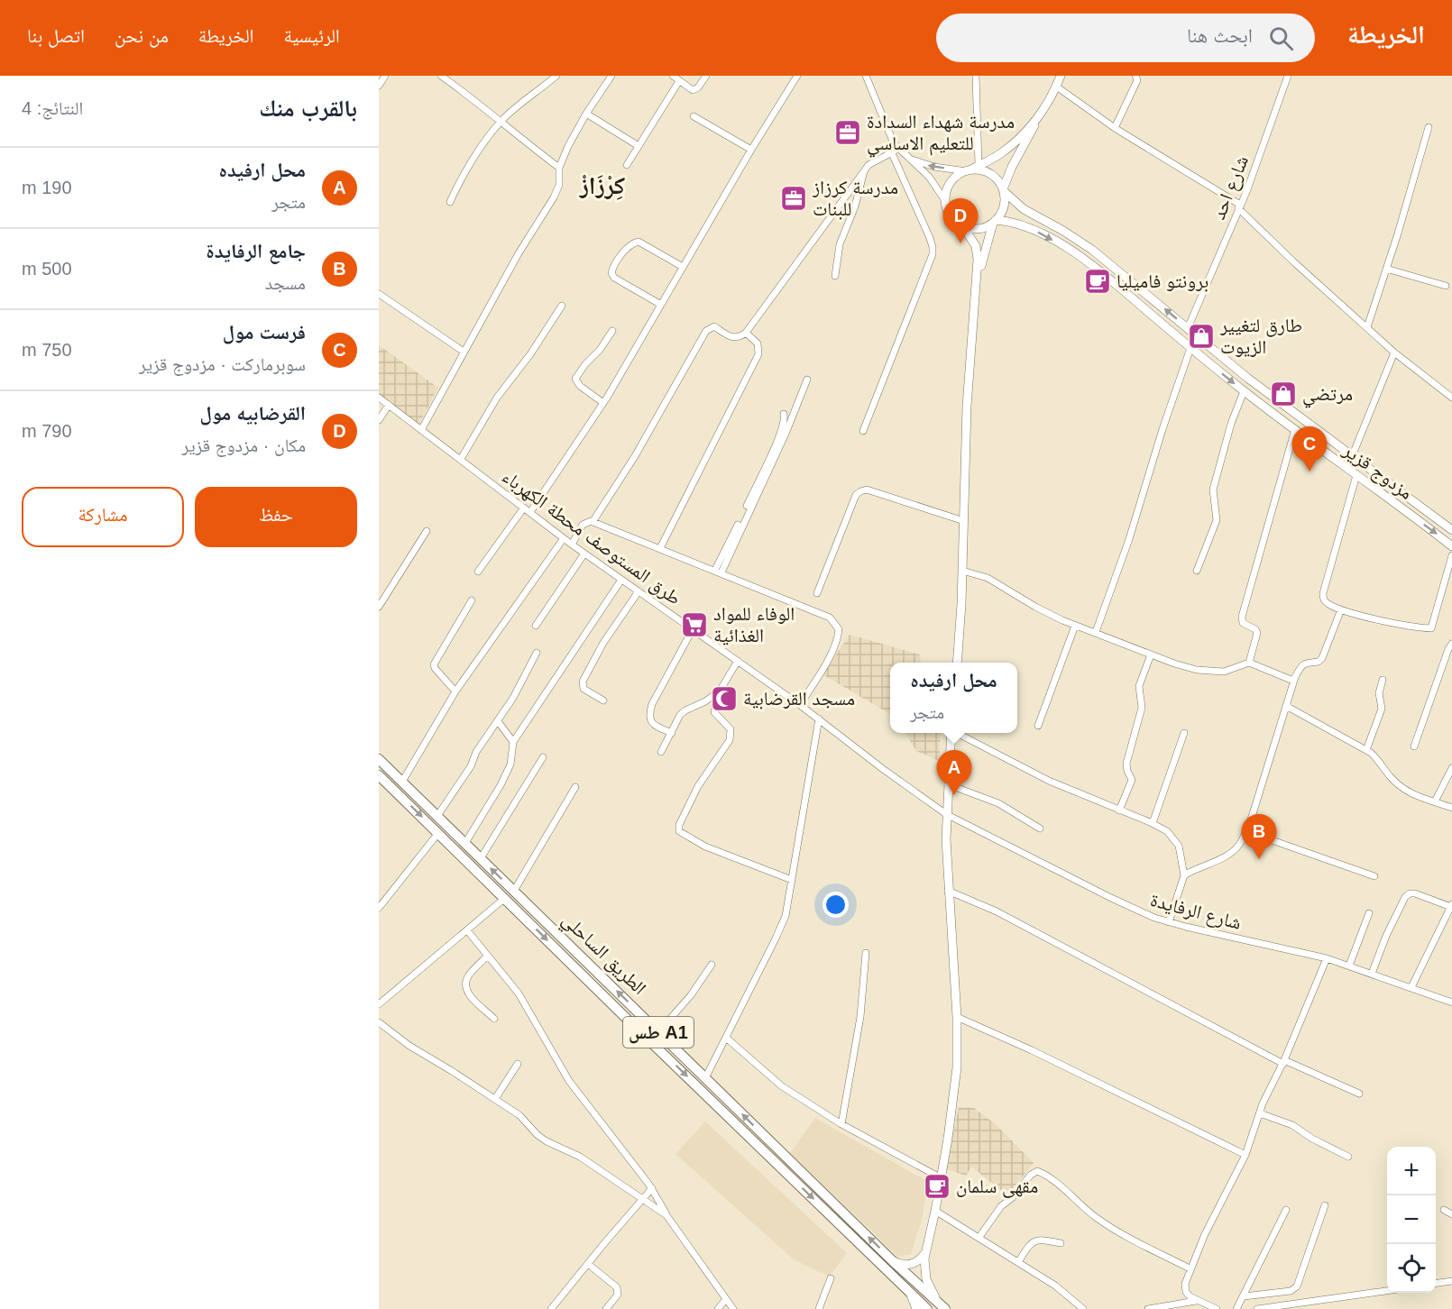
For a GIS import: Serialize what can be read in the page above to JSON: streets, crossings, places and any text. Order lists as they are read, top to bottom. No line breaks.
{"streets":{"highway":["الطريق الساحلي","طس A1"],"main road":["مزدوج قزير"],"street":["شارع احد","طرق المستوصف محطة الكهرباء","شارع الرفايدة"]},"crossings":[["شارع احد","مزدوج قزير"],["طرق المستوصف محطة الكهرباء","شارع الرفايدة"]],"districts":["كِرْزَازْ"],"places":{"office":["مدرسة شهداء السدادة للتعليم الاساسي","مدرسة كرزاز للبنات"],"cafe":["برونتو فاميليا","مقهى سلمان"],"shop":["طارق لتغيير الزيوت","مرتضي"],"supermarket":["الوفاء للمواد الغذائية"],"mosque":["مسجد القرضابية"]},"page":{"header":"الخريطة","search":"ابحث هنا","nav":["الرئيسية","الخريطة","من نحن","اتصل بنا"],"heading":["بالقرب منك","النتائج: 4"],"list":[{"mark":"A","name":"محل ارفيده","note":"متجر","value":"190 m"},{"mark":"B","name":"جامع الرفايدة","note":"مسجد","value":"500 m"},{"mark":"C","name":"فرست مول","note":"سوبرماركت · مزدوج قزير","value":"750 m"},{"mark":"D","name":"القرضابيه مول","note":"مكان · مزدوج قزير","value":"790 m"}],"pins":["D","C","A","B"],"buttons":["حفظ","مشاركة"],"popup":["محل ارفيده","متجر"],"map_buttons":["+","−"]}}
